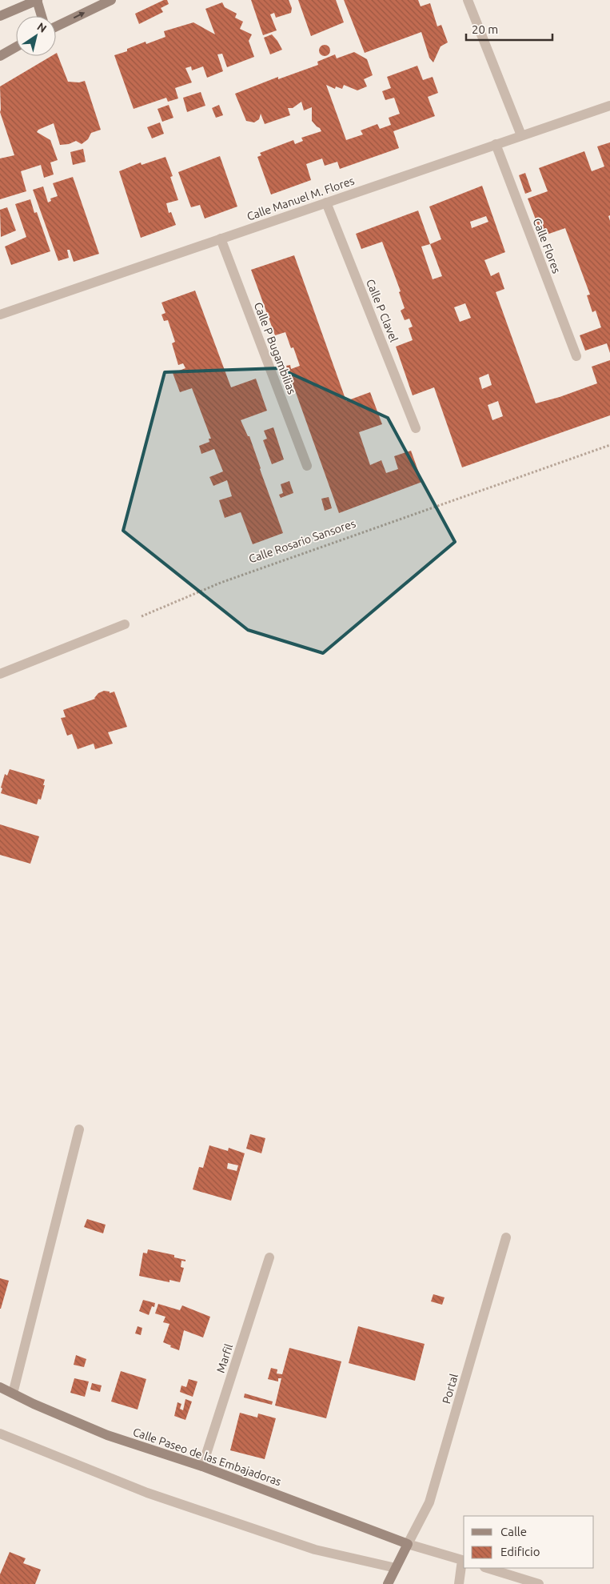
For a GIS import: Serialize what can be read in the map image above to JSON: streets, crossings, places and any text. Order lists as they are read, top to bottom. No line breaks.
{"streets":{"street":["Calle Manuel M. Flores","Calle Flores","Calle P Clavel","Calle P Bugambilias","Marfil","Portal","Calle Paseo de las Embajadoras"],"path":["Calle Rosario Sansores"]},"crossings":[["Calle Manuel M. Flores","Calle Flores"],["Calle Manuel M. Flores","Calle P Clavel"],["Calle Manuel M. Flores","Calle P Bugambilias"],["Marfil","Calle Paseo de las Embajadoras"],["Portal","Calle Paseo de las Embajadoras"]],"legend":["Calle","Edificio"],"scale_bar":"20 m","north":"top right"}
